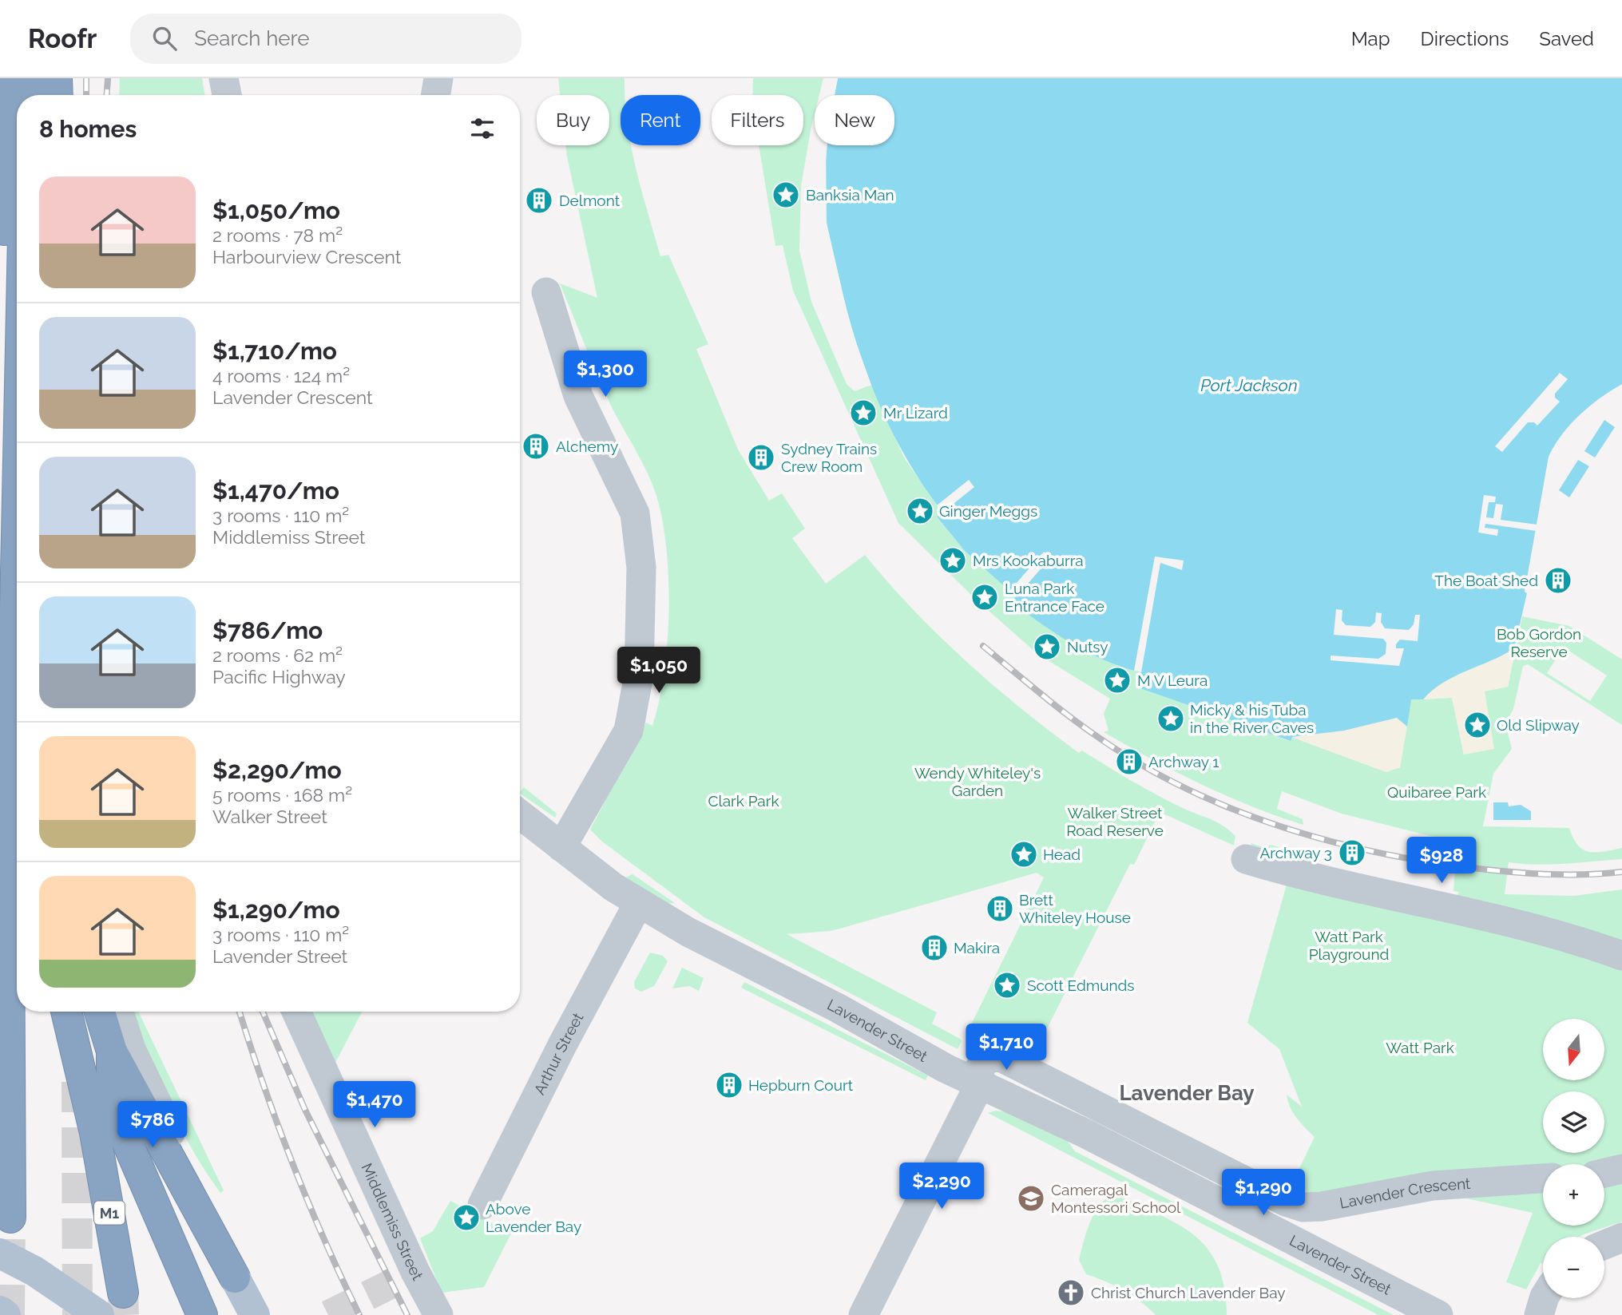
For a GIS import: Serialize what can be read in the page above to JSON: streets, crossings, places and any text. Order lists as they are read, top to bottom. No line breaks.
{"streets":{"highway":["M1"],"street":["Lavender Street","Arthur Street","Lavender Crescent","Middlemiss Street"]},"crossings":[["Lavender Street","Arthur Street"],["Lavender Street","Lavender Crescent"]],"districts":["Lavender Bay"],"water":["Port Jackson"],"parks":["Bob Gordon Reserve","Wendy Whiteley's Garden","Quibaree Park","Clark Park","Walker Street Road Reserve","Watt Park Playground","Watt Park"],"places":{"place":["Banksia Man","Mr Lizard","Ginger Meggs","Mrs Kookaburra","Luna Park Entrance Face","Nutsy","M V Leura","Micky & his Tuba in the River Caves","Old Slipway","Head","Scott Edmunds","Above Lavender Bay"],"building":["Delmont","Alchemy","Sydney Trains Crew Room","The Boat Shed","Archway 1","Archway 3","Brett Whiteley House","Makira","Hepburn Court"],"school or university":["Cameragal Montessori School"],"church":["Christ Church Lavender Bay"]},"north":"bottom","page":{"header":"Roofr","search":"Search here","nav":["Map","Directions","Saved"],"chip":["Buy","Rent","Filters","New"],"heading":"8 homes","list":[{"name":"$1,050/mo","note":"2 rooms · 78 m² · Harbourview Crescent"},{"name":"$1,710/mo","note":"4 rooms · 124 m² · Lavender Crescent"},{"name":"$1,470/mo","note":"3 rooms · 110 m² · Middlemiss Street"},{"name":"$786/mo","note":"2 rooms · 62 m² · Pacific Highway"},{"name":"$2,290/mo","note":"5 rooms · 168 m² · Walker Street"},{"name":"$1,290/mo","note":"3 rooms · 110 m² · Lavender Street"}],"price":["$1,300","$1,050","$928","$1,710","$1,470","$786","$2,290","$1,290"],"map_buttons":["+","−"]}}
